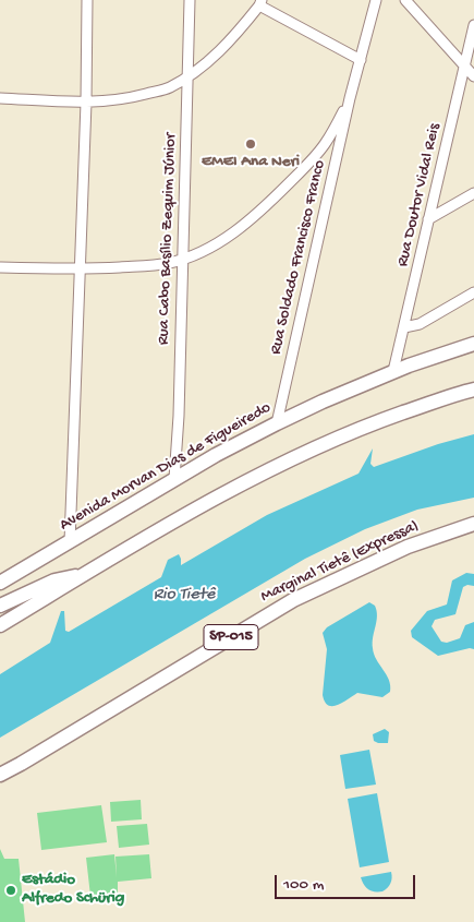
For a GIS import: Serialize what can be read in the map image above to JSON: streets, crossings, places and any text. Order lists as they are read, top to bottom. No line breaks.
{"streets":{"highway":["Avenida Morvan Dias de Figueiredo","Marginal Tietê (Expressa)","SP-015"],"street":["Rua Doutor Vidal Reis","Rua Cabo Basílio Zequim Júnior","Rua Soldado Francisco Franco"]},"crossings":[["Rua Doutor Vidal Reis","Avenida Morvan Dias de Figueiredo"],["Rua Cabo Basílio Zequim Júnior","Avenida Morvan Dias de Figueiredo"],["Rua Soldado Francisco Franco","Avenida Morvan Dias de Figueiredo"]],"water":["Rio Tietê"],"places":["EMEI Ana Neri","Estádio Alfredo Schürig"],"scale_bar":"100 m"}
